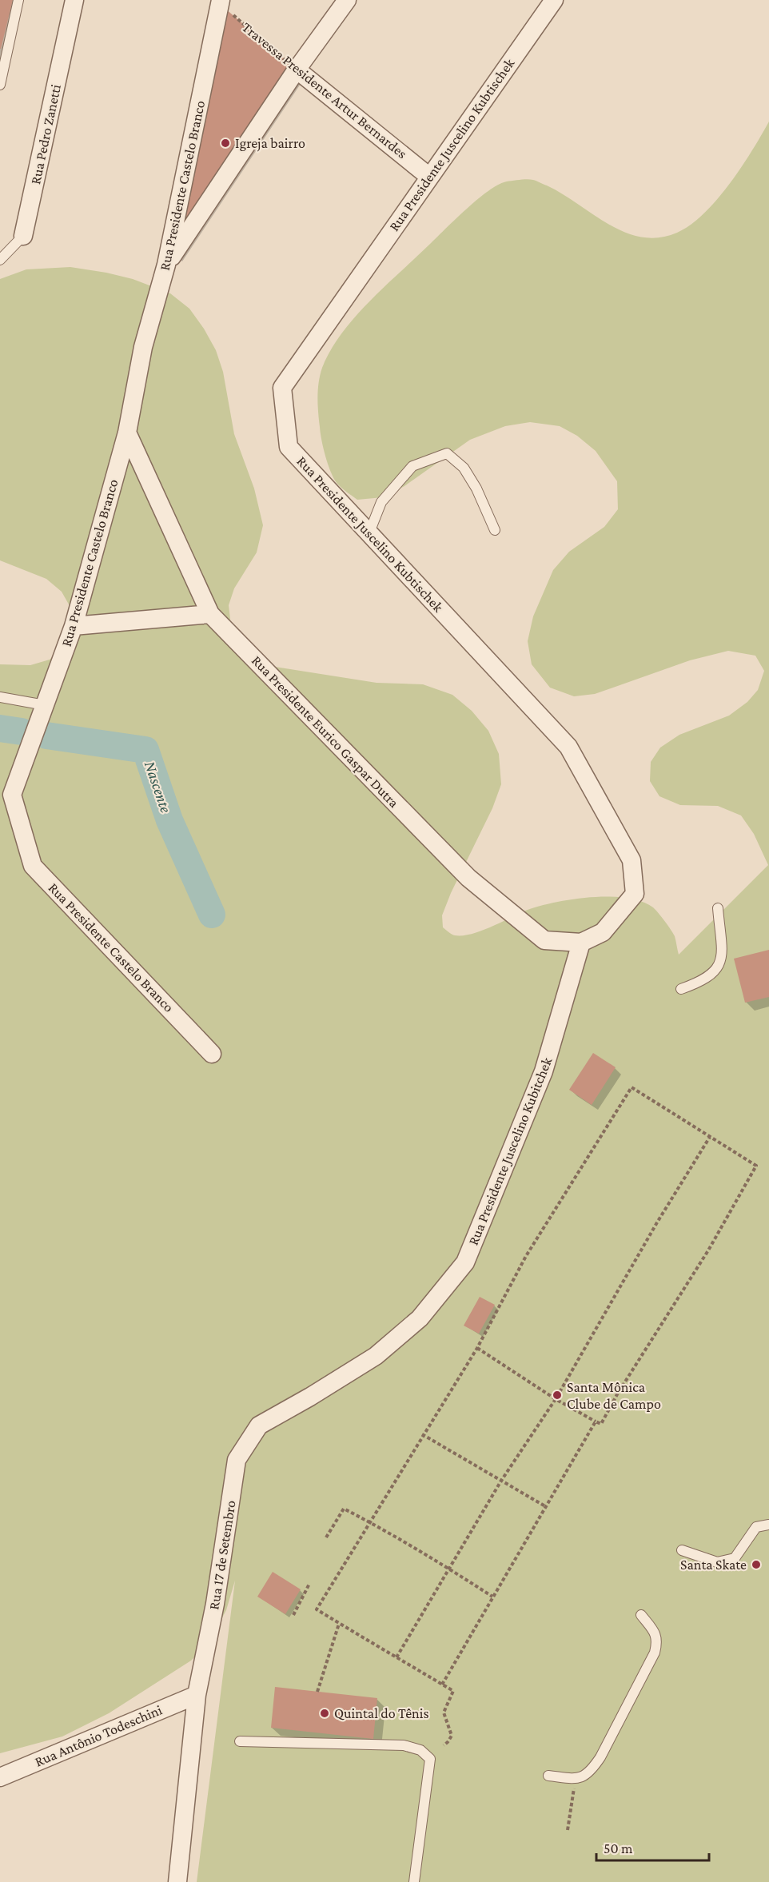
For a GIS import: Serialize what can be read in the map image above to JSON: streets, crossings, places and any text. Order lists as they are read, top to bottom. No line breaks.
{"streets":{"street":["Travessa Presidente Artur Bernardes","Rua Pedro Zanetti","Rua Presidente Juscelino Kubtischek","Rua Presidente Castelo Branco","Rua Presidente Eurico Gaspar Dutra","Rua Presidente Juscelino Kubitchek","Rua 17 de Setembro","Rua Antônio Todeschini"]},"crossings":[["Travessa Presidente Artur Bernardes","Rua Presidente Juscelino Kubtischek"],["Travessa Presidente Artur Bernardes","Rua Presidente Castelo Branco"],["Rua Presidente Juscelino Kubtischek","Rua Presidente Eurico Gaspar Dutra"],["Rua Presidente Juscelino Kubtischek","Rua Presidente Juscelino Kubitchek"],["Rua Presidente Castelo Branco","Rua Presidente Eurico Gaspar Dutra"],["Rua Presidente Juscelino Kubitchek","Rua 17 de Setembro"],["Rua 17 de Setembro","Rua Antônio Todeschini"]],"water":["Nascente"],"places":["Igreja bairro","Santa Mônica Clube de Campo","Santa Skate","Quintal do Tênis"],"scale_bar":"50 m"}
